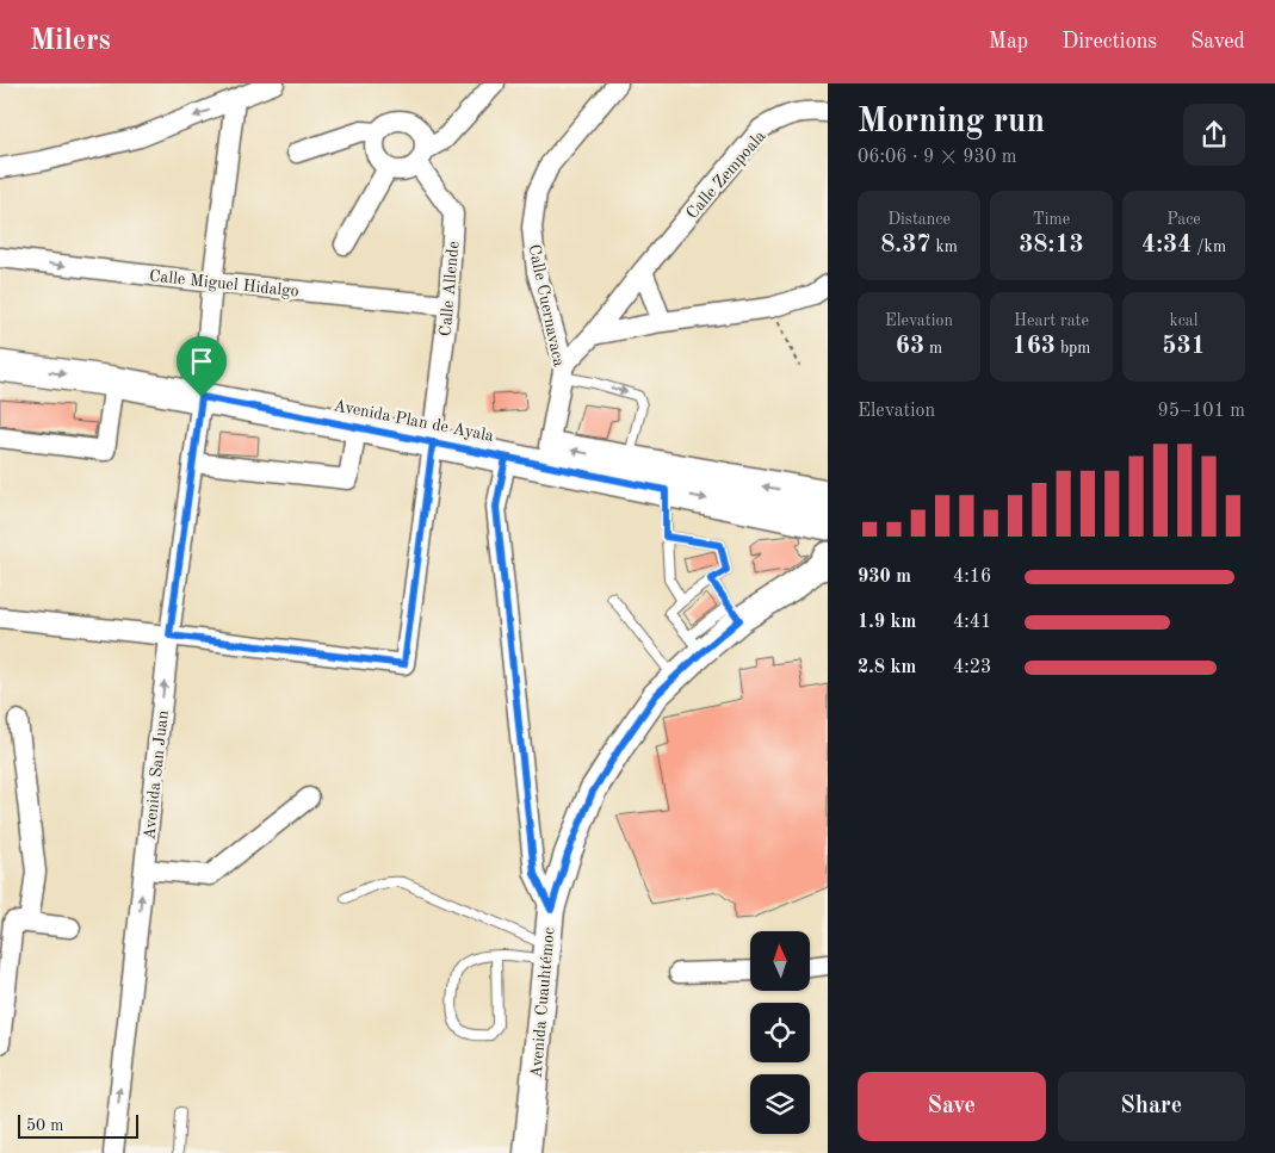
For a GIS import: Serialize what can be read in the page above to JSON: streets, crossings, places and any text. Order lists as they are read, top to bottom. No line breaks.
{"streets":{"main road":["Avenida Plan de Ayala","Avenida Cuauhtémoc"],"street":["Calle Zempoala","Calle Miguel Hidalgo","Calle Allende","Calle Cuernavaca","Avenida San Juan"]},"crossings":[["Calle Zempoala","Calle Cuernavaca"],["Calle Miguel Hidalgo","Calle Allende"],["Calle Miguel Hidalgo","Avenida San Juan"],["Calle Allende","Avenida Plan de Ayala"],["Calle Allende","Avenida San Juan"],["Calle Cuernavaca","Avenida Plan de Ayala"],["Avenida Plan de Ayala","Avenida San Juan"],["Avenida Plan de Ayala","Avenida Cuauhtémoc"]],"scale_bar":"50 m","north":"top","page":{"header":"Milers","nav":["Map","Directions","Saved"],"heading":["Morning run","06:06 · 9 × 930 m"],"stats":[["Distance","8.37 km"],["Time","38:13"],["Pace","4:34 /km"],["Elevation","63 m"],["Heart rate","163 bpm"],["kcal","531"]],"chart":["Elevation","95–101 m"],"list":[{"name":"930 m","note":"4:16"},{"name":"1.9 km","note":"4:41"},{"name":"2.8 km","note":"4:23"}],"buttons":["Save","Share"],"scale":"50 m"}}
